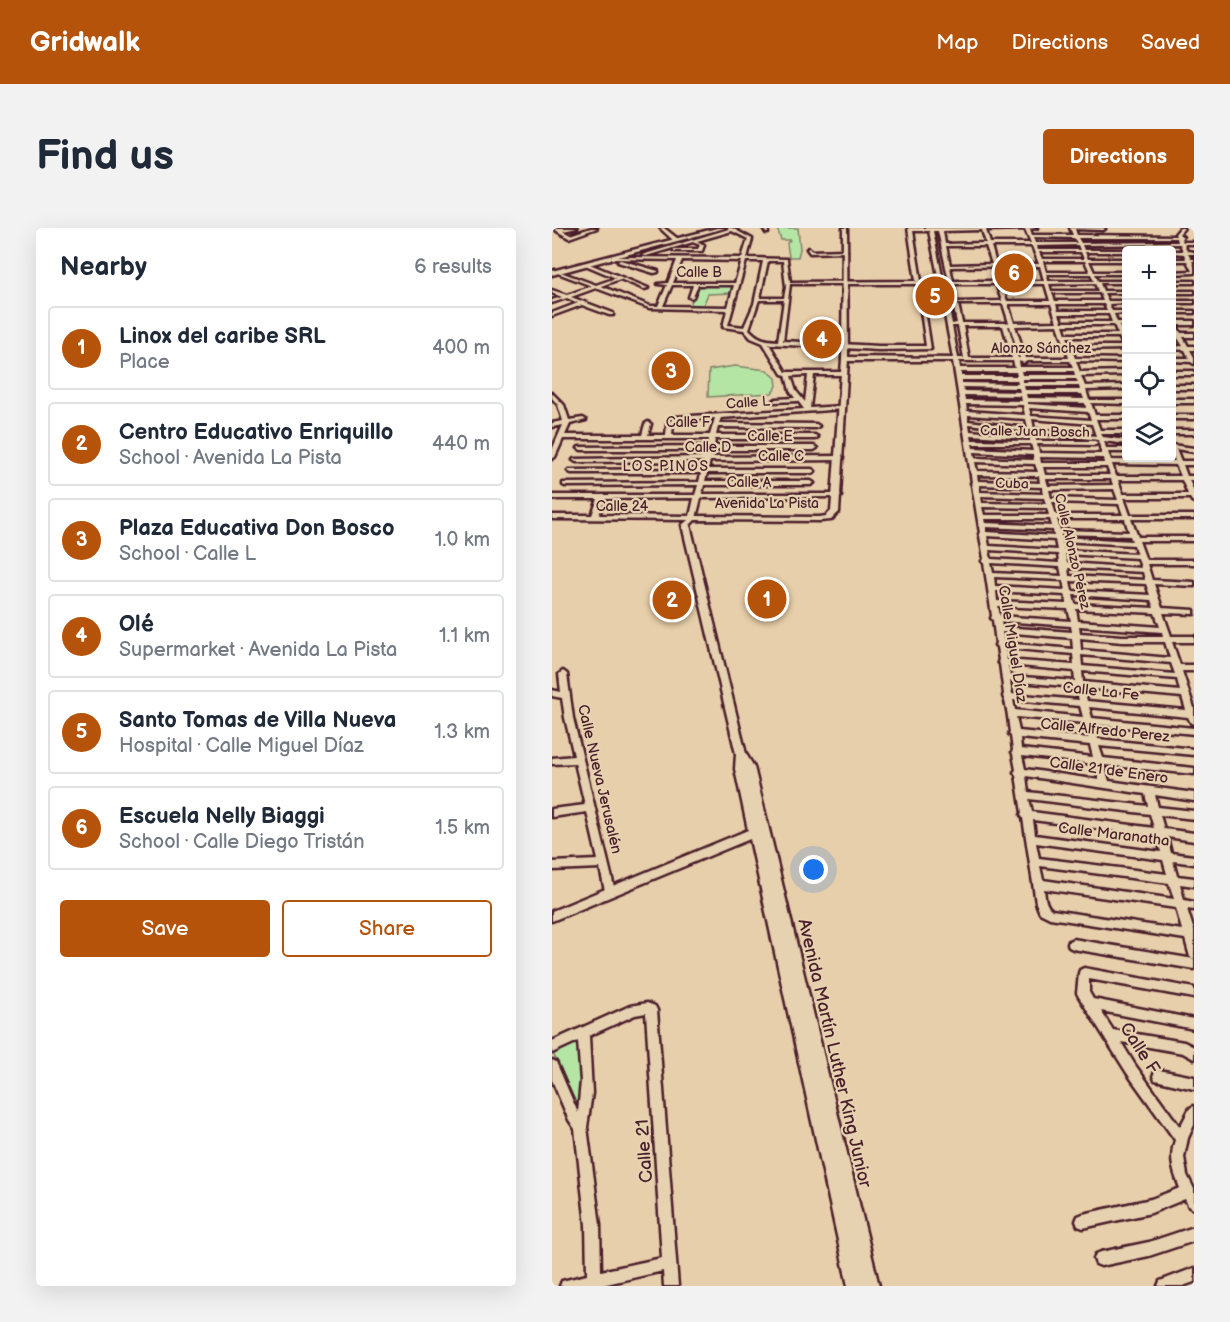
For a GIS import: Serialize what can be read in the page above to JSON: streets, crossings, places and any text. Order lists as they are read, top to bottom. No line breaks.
{"streets":{"main road":["Avenida La Pista","Avenida Martín Luther King Junior"],"street":["Calle B","Alonzo Sánchez","Calle L","Calle F","Calle Juan Bosch","Calle E","Calle D","Calle C","Calle A","Cuba","Calle 24","Calle Alonzo Pérez","Calle Miguel Díaz","Calle La Fe","Calle Alfredo Perez","Calle 21 de Enero","Calle Nueva Jerusalén","Calle Maranatha","Calle 21"]},"crossings":[["Alonzo Sánchez","Avenida La Pista"],["Alonzo Sánchez","Calle Alonzo Pérez"],["Alonzo Sánchez","Calle Miguel Díaz"],["Calle L","Calle F"],["Calle L","Avenida La Pista"],["Calle Juan Bosch","Calle Alonzo Pérez"],["Calle Juan Bosch","Calle Miguel Díaz"],["Calle D","Avenida La Pista"],["Calle A","Avenida La Pista"],["Cuba","Calle Alonzo Pérez"],["Cuba","Calle Miguel Díaz"],["Avenida La Pista","Calle 24"],["Calle Alonzo Pérez","Calle La Fe"],["Calle Alonzo Pérez","Calle Alfredo Perez"],["Calle Alonzo Pérez","Calle 21 de Enero"],["Calle Miguel Díaz","Calle La Fe"],["Calle Miguel Díaz","Calle Alfredo Perez"],["Calle Miguel Díaz","Calle 21 de Enero"],["Calle Miguel Díaz","Calle Maranatha"]],"districts":["LOS PINOS"],"page":{"header":"Gridwalk","nav":["Map","Directions","Saved"],"buttons":["Directions",["Save","Share"]],"title":"Find us","heading":["Nearby","6 results"],"map_buttons":["+","−"],"pins":["6","5","4","3","1","2"],"list":[{"mark":"1","name":"Linox del caribe SRL","note":"Place","value":"400 m"},{"mark":"2","name":"Centro Educativo Enriquillo","note":"School · Avenida La Pista","value":"440 m"},{"mark":"3","name":"Plaza Educativa Don Bosco","note":"School · Calle L","value":"1.0 km"},{"mark":"4","name":"Olé","note":"Supermarket · Avenida La Pista","value":"1.1 km"},{"mark":"5","name":"Santo Tomas de Villa Nueva","note":"Hospital · Calle Miguel Díaz","value":"1.3 km"},{"mark":"6","name":"Escuela Nelly Biaggi","note":"School · Calle Diego Tristán","value":"1.5 km"}]}}
